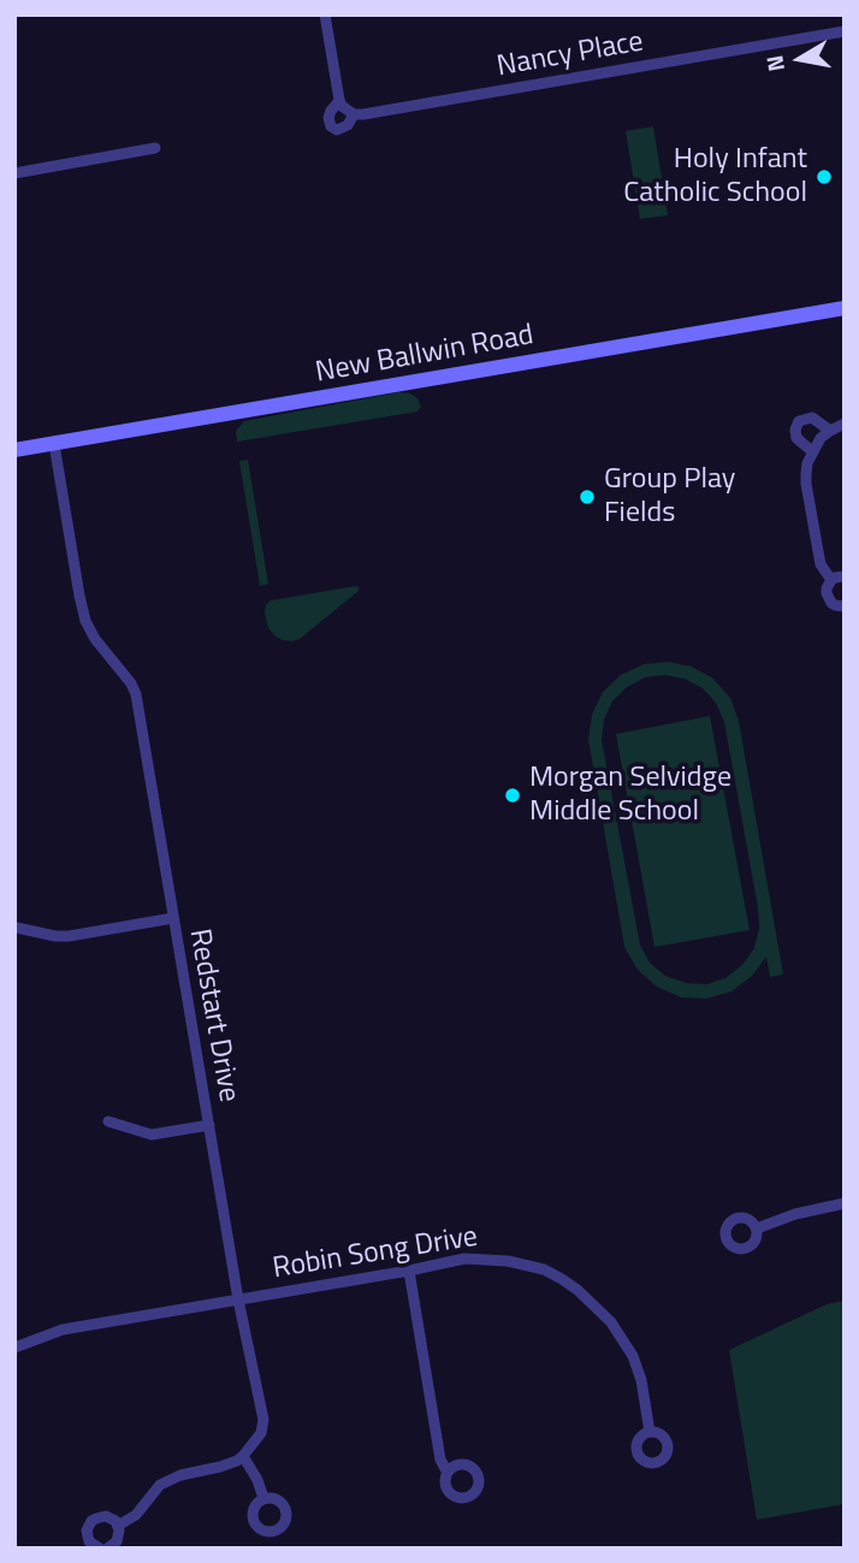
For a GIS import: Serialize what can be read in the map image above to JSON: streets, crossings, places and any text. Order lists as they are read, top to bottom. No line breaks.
{"streets":{"main road":["New Ballwin Road"],"street":["Nancy Place","Redstart Drive","Robin Song Drive"]},"crossings":[["New Ballwin Road","Redstart Drive"],["Redstart Drive","Robin Song Drive"]],"places":["Holy Infant Catholic School","Group Play Fields","Morgan Selvidge Middle School"],"north":"left"}
